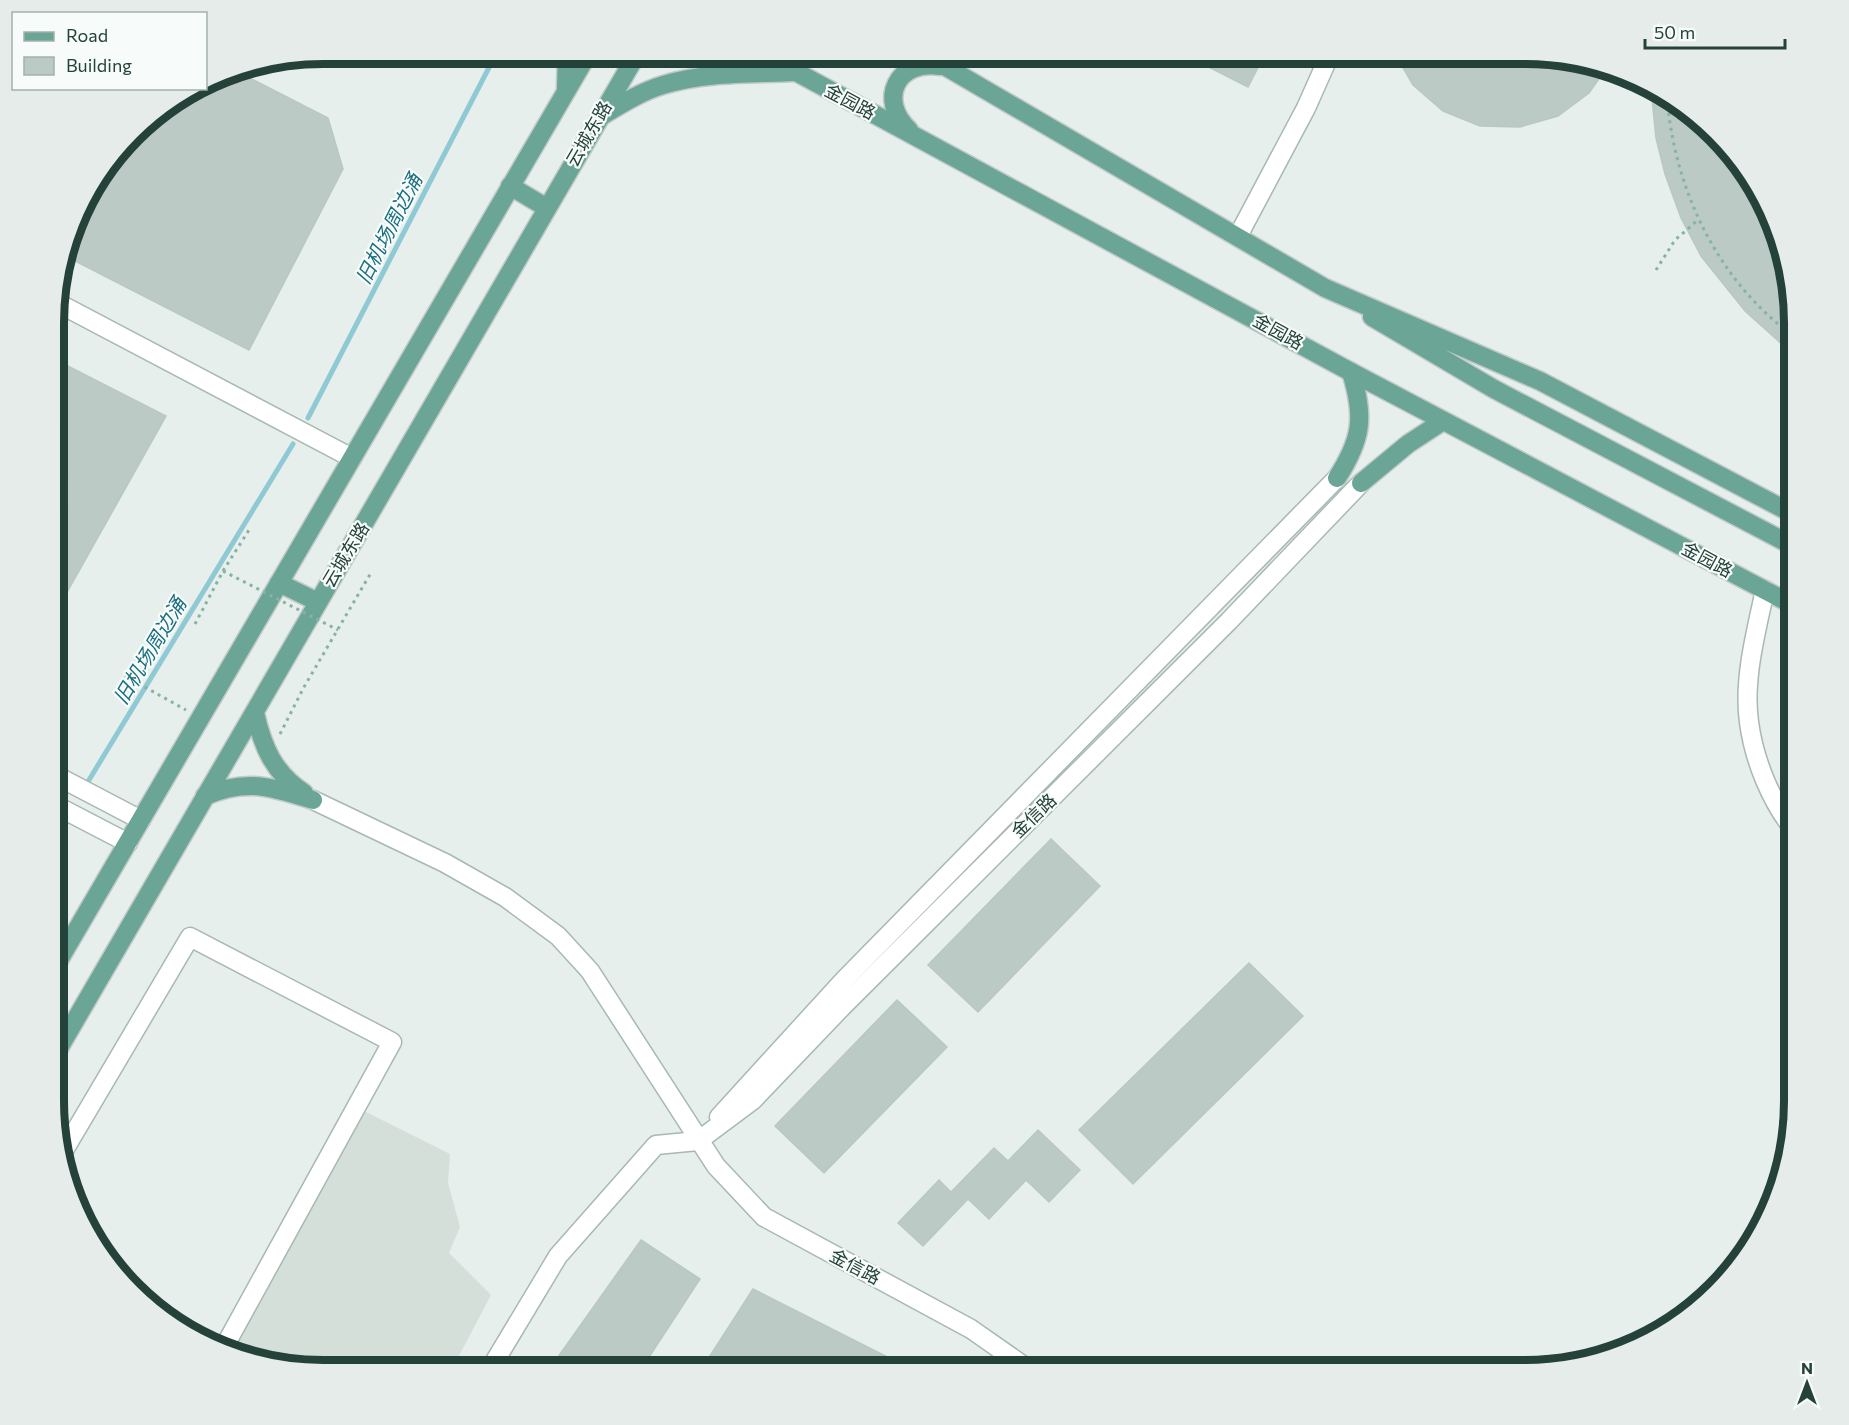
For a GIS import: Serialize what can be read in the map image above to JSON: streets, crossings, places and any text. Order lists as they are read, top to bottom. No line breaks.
{"streets":{"main road":["金园路","云城东路"],"street":["金信路"]},"water":["旧机场周边涌"],"legend":["Road","Building"],"scale_bar":"50 m","north":"top"}
